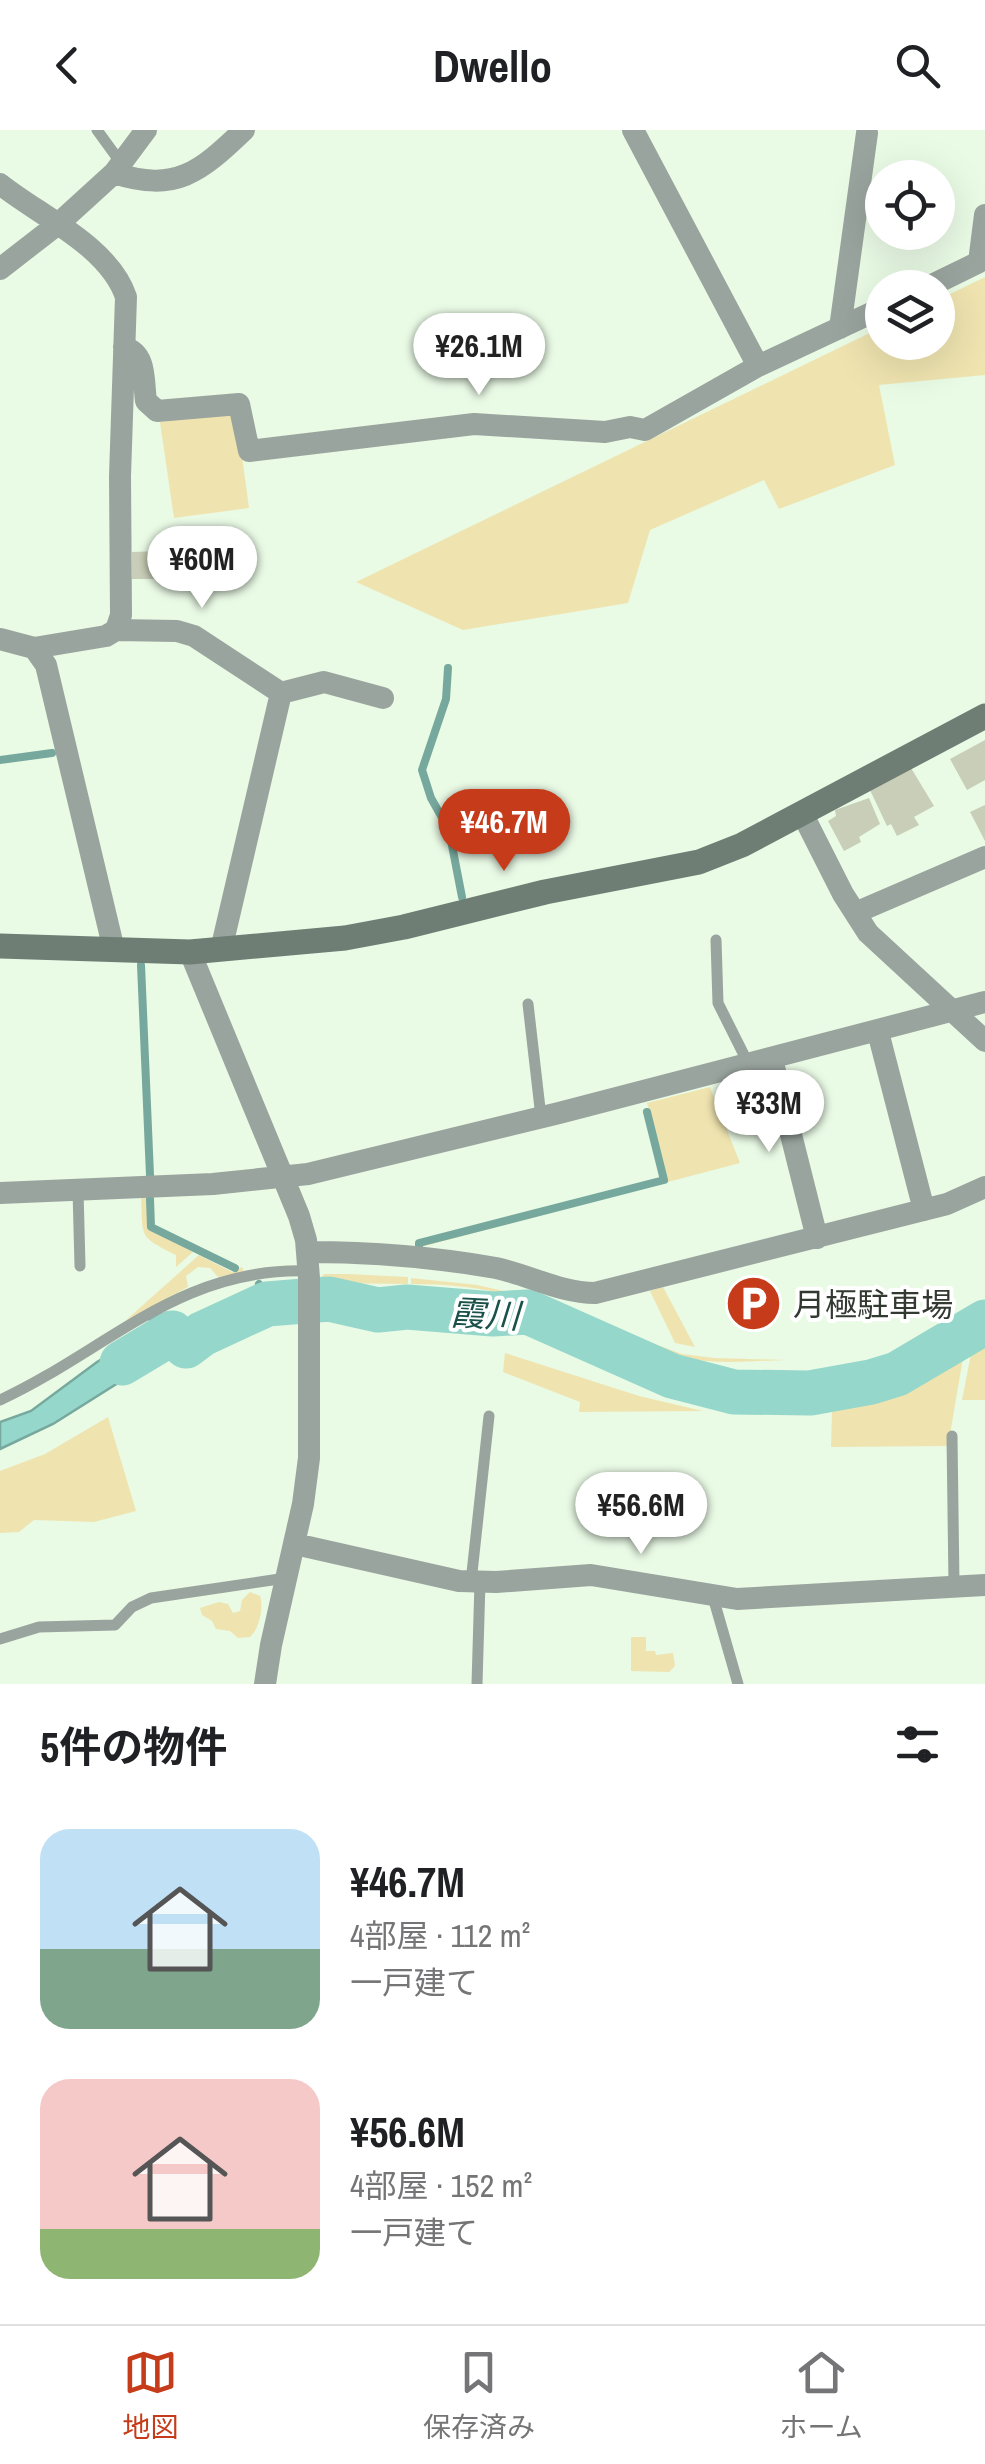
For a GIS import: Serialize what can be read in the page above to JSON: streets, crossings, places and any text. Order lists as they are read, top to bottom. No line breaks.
{"water":["霞川"],"places":{"parking":["月極駐車場"]},"page":{"header":"Dwello","price":["¥26.1M","¥60M","¥46.7M","¥33M","¥56.6M"],"heading":"5件の物件","list":[{"name":"¥46.7M","note":"4部屋 · 112 m² · 一戸建て"},{"name":"¥56.6M","note":"4部屋 · 152 m² · 一戸建て"}],"tabs":["地図","保存済み","ホーム"]}}
